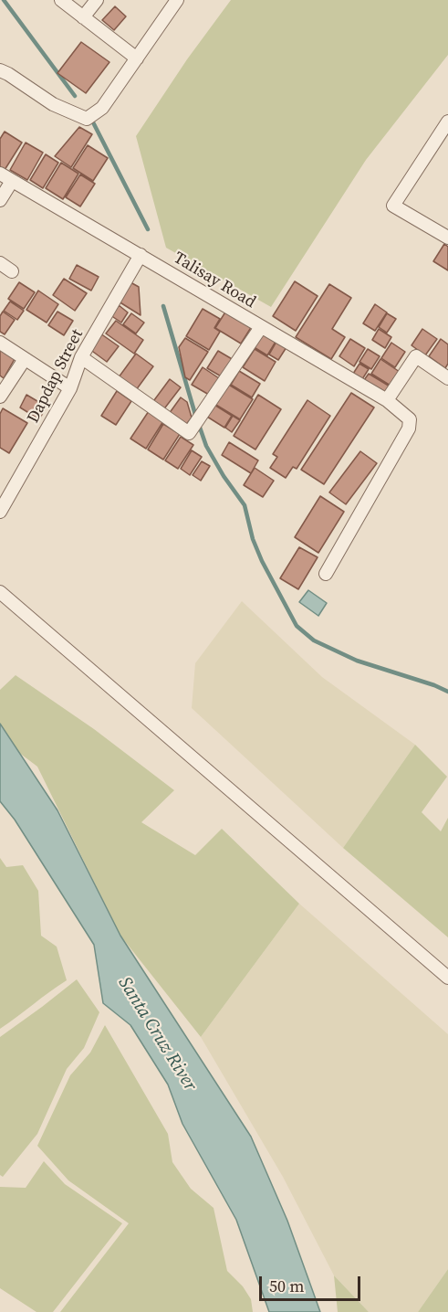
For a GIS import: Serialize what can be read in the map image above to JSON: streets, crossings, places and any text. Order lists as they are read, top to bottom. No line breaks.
{"streets":{"street":["Talisay Road","Dapdap Street"]},"crossings":[["Talisay Road","Dapdap Street"]],"water":["Santa Cruz River"],"scale_bar":"50 m"}
